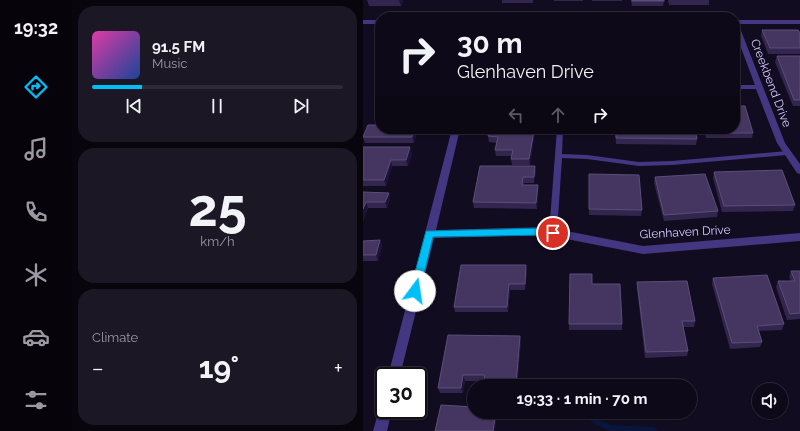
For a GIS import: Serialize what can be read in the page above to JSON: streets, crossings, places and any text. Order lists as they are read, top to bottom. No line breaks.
{"streets":{"street":["Creekbend Drive","Glenhaven Drive"]},"page":{"tabs":"19:32","turn":["30 m","Glenhaven Drive"],"song":["91.5 FM","Music"],"tile":[["25","km/h"],"Climate"],"heat":["−","19°","+"],"limit":"30","trip":"19:33 · 1 min · 70 m"}}
